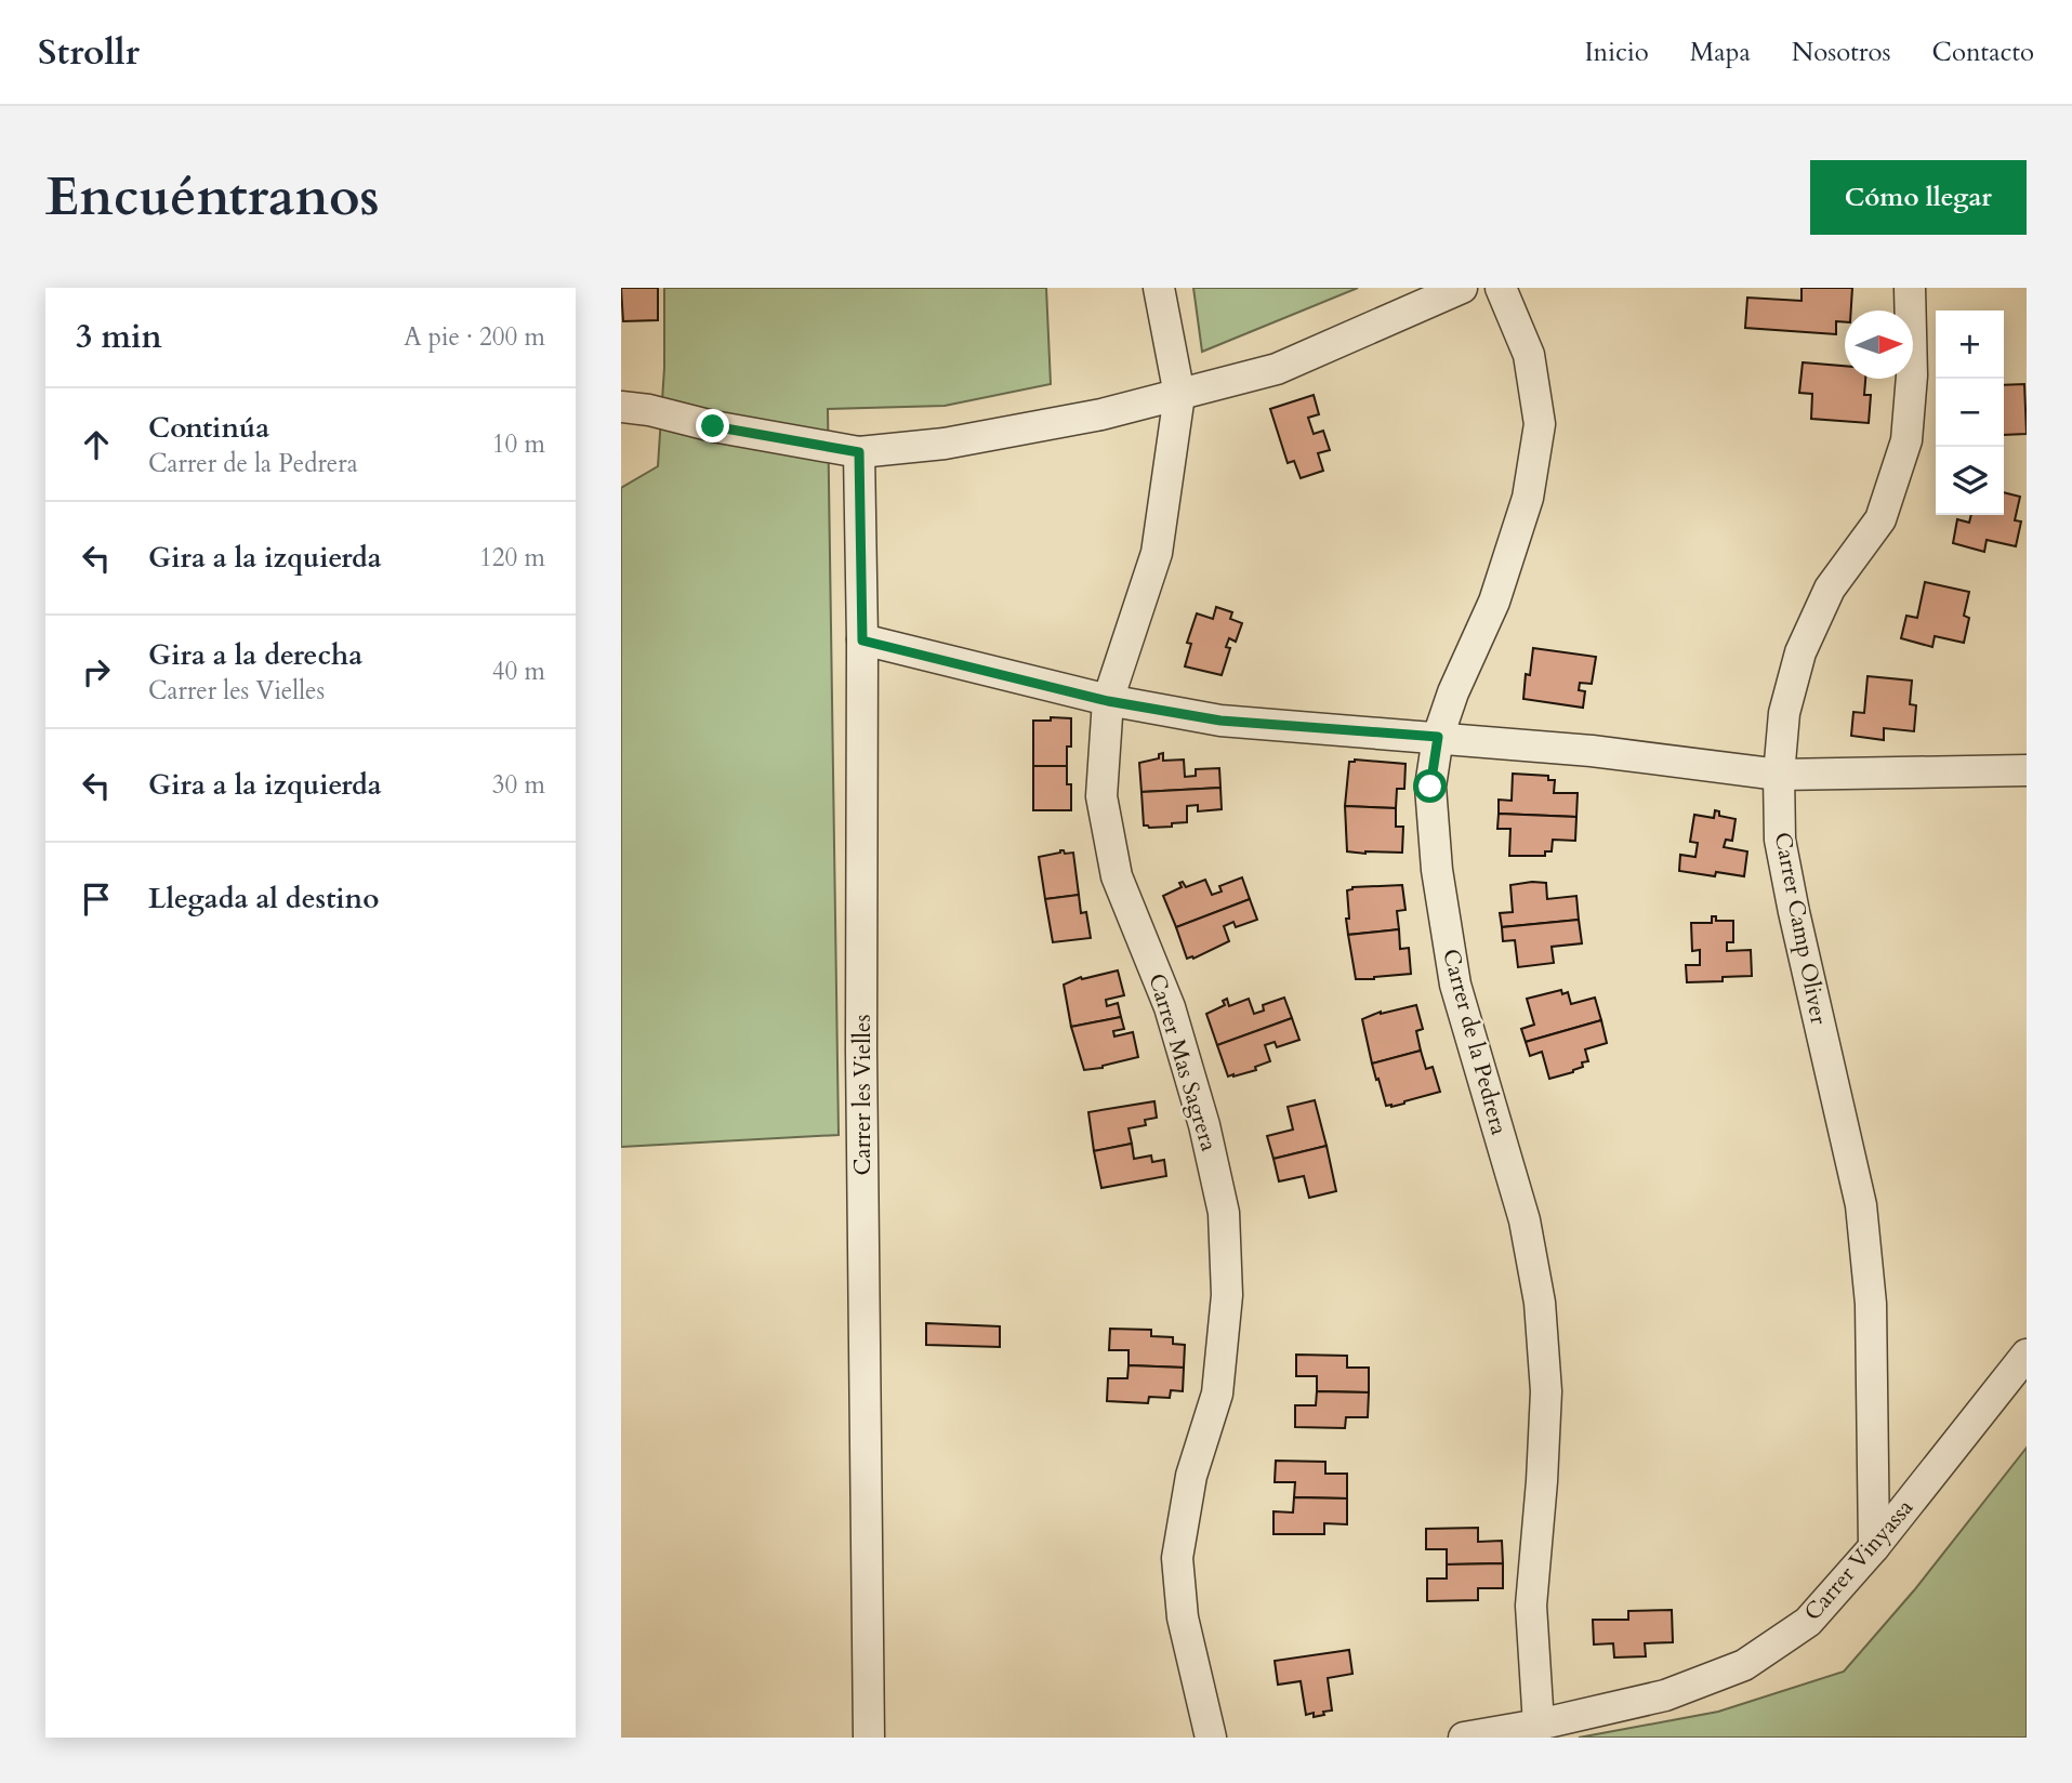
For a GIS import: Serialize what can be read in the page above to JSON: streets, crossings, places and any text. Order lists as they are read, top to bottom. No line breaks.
{"streets":{"street":["Carrer Camp Oliver","Carrer de la Pedrera","Carrer Mas Sagrera","Carrer les Vielles","Carrer Vinyassa"]},"crossings":[["Carrer Camp Oliver","Carrer Vinyassa"],["Carrer de la Pedrera","Carrer Vinyassa"]],"north":"right","page":{"header":"Strollr","nav":["Inicio","Mapa","Nosotros","Contacto"],"buttons":"Cómo llegar","title":"Encuéntranos","heading":["3 min","A pie · 200 m"],"map_buttons":["+","−"],"list":[["Continúa","Carrer de la Pedrera","10 m"],["Gira a la izquierda","120 m"],["Gira a la derecha","Carrer les Vielles","40 m"],["Gira a la izquierda","30 m"],"Llegada al destino"]}}
